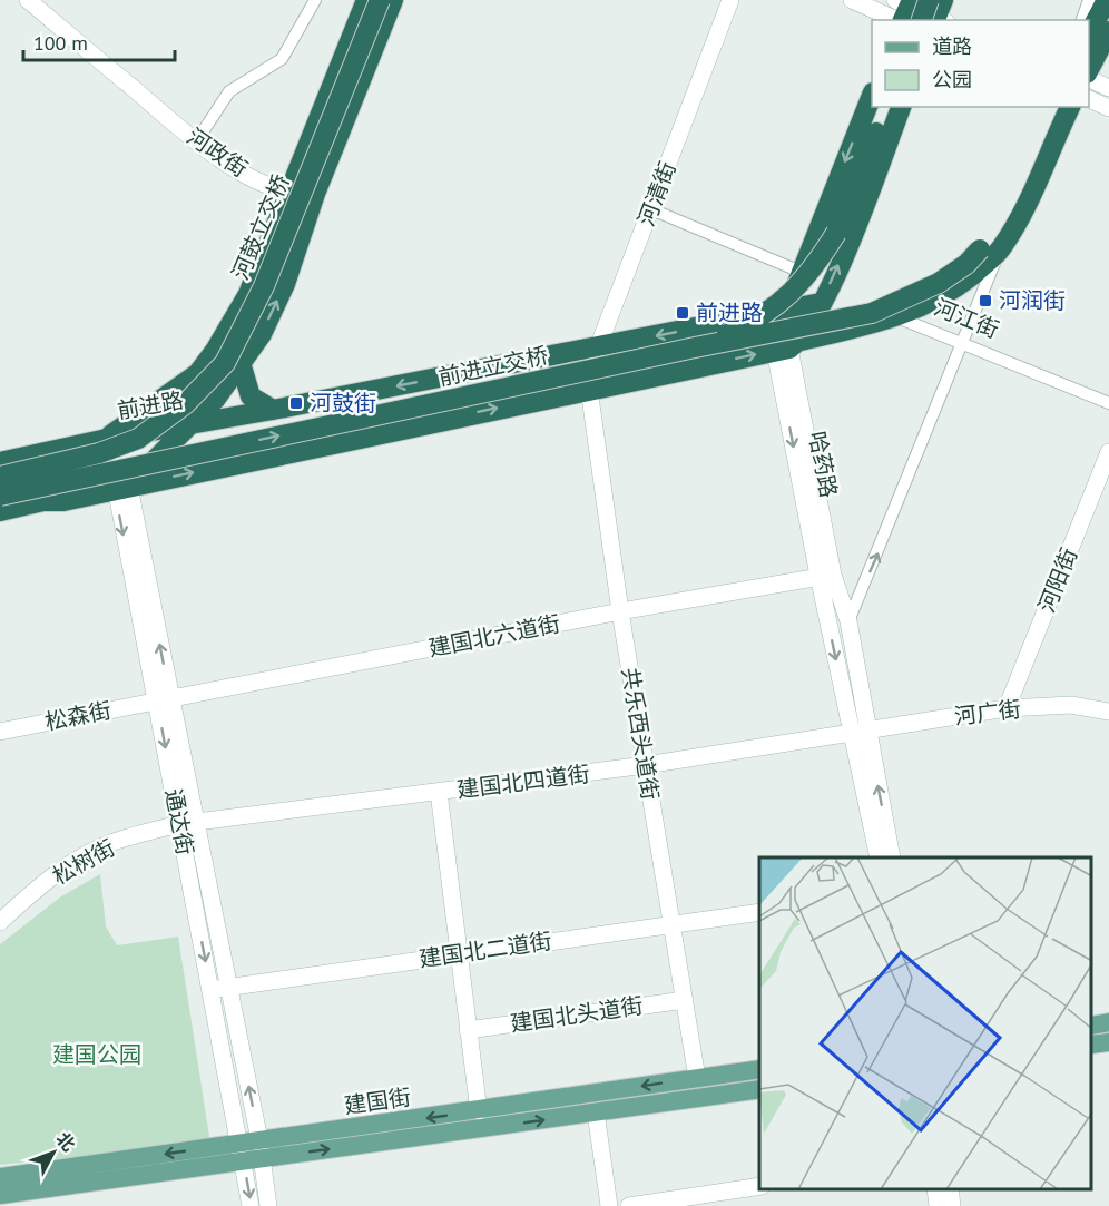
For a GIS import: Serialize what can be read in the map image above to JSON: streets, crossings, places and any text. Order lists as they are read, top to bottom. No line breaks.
{"streets":{"highway":["河鼓立交桥","前进立交桥","前进路","哈药路"],"main road":["建国街"],"street":["河政街","河清街","河江街","河阳街","建国北六道街","河广街","松森街","共乐西头道街","建国北四道街","通达街","松树街","建国北二道街","建国北头道街"]},"crossings":[["河清街","前进路"],["河清街","共乐西头道街"],["前进路","哈药路"],["前进路","通达街"],["哈药路","建国北六道街"],["哈药路","河广街"],["哈药路","建国北四道街"],["河阳街","河广街"],["建国北六道街","松森街"],["建国北六道街","共乐西头道街"],["建国北六道街","通达街"],["河广街","建国北四道街"],["松森街","通达街"],["共乐西头道街","建国北四道街"],["共乐西头道街","建国北二道街"],["共乐西头道街","建国北头道街"],["共乐西头道街","建国街"],["建国北四道街","通达街"],["建国北四道街","松树街"],["通达街","松树街"],["通达街","建国北二道街"],["通达街","建国街"]],"parks":["建国公园"],"places":{"transit":["河润街","前进路","河鼓街"]},"legend":["道路","公园"],"scale_bar":"100 m","north":"top right"}
